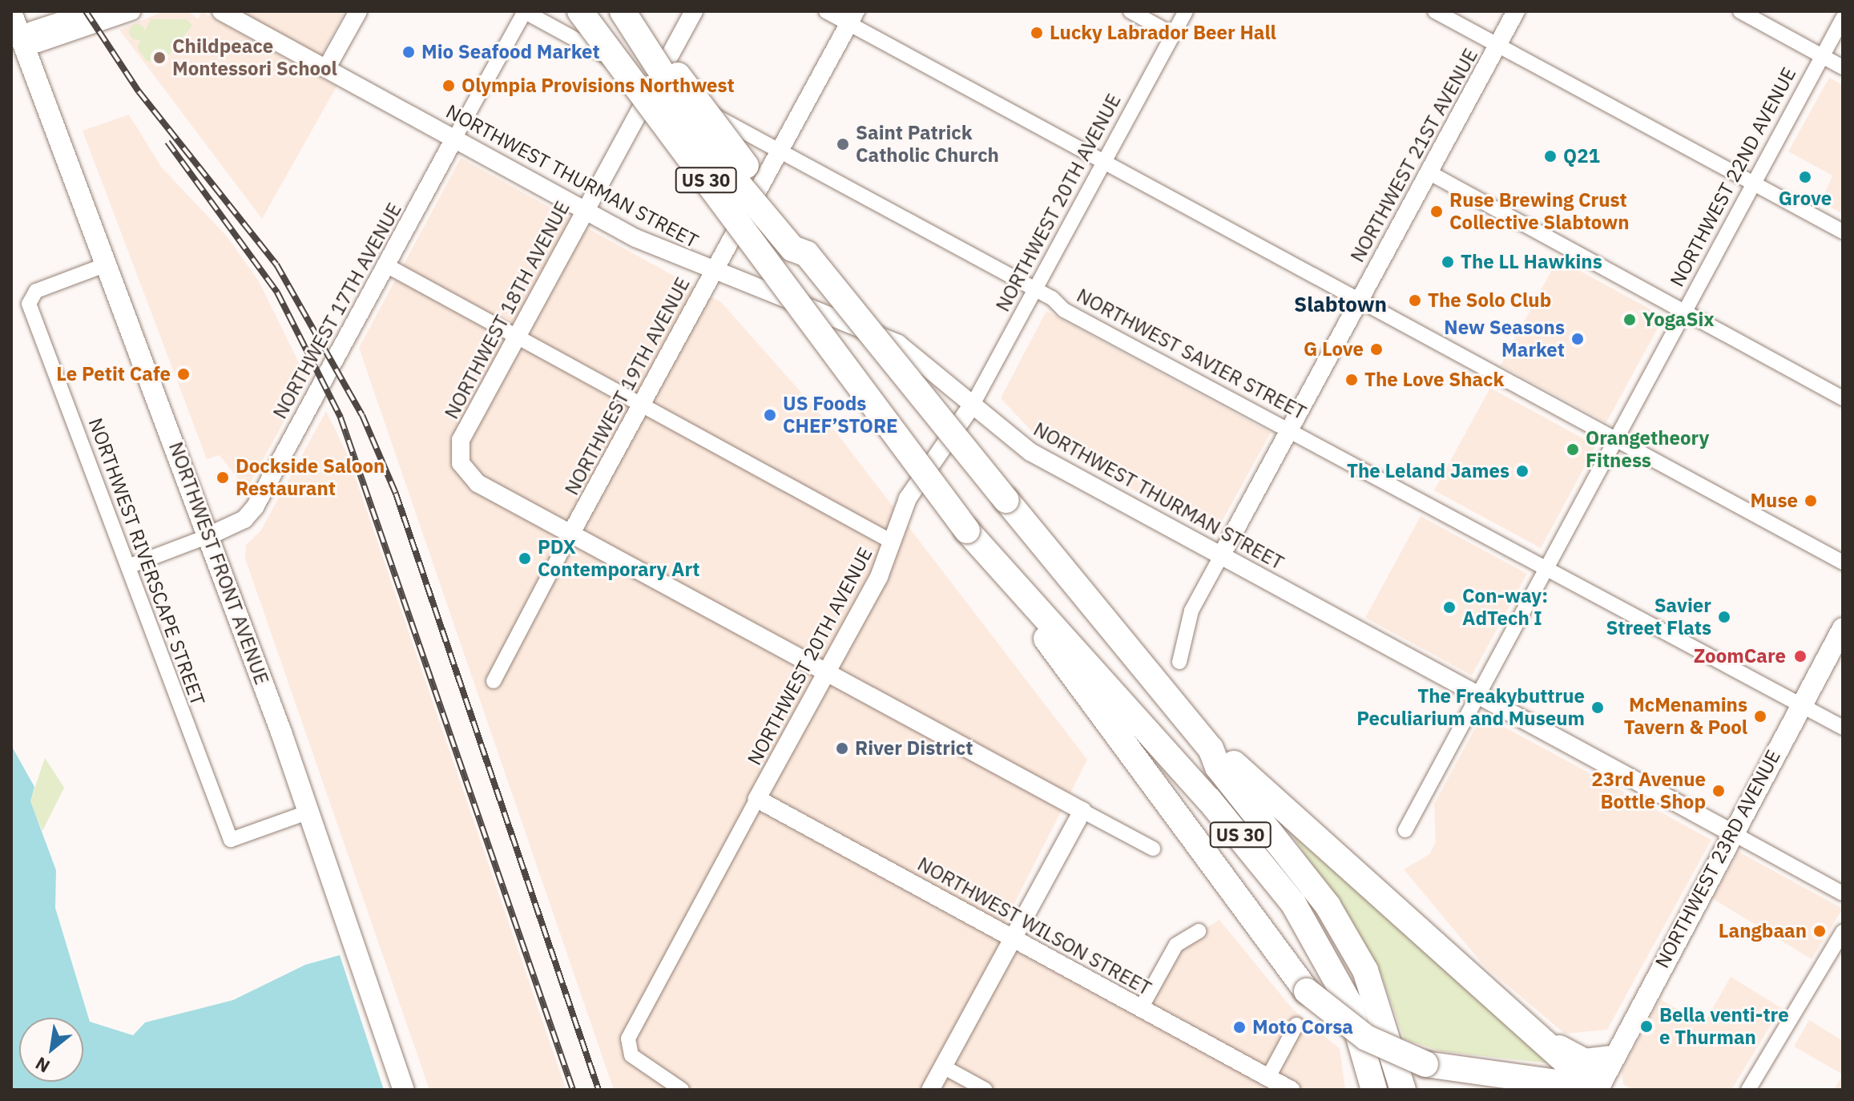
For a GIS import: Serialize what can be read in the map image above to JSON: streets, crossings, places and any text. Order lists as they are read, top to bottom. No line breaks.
{"streets":{"highway":["US 30"],"main road":["NORTHWEST FRONT AVENUE","NORTHWEST 23RD AVENUE"],"street":["NORTHWEST 21ST AVENUE","NORTHWEST THURMAN STREET","NORTHWEST 22ND AVENUE","NORTHWEST 20TH AVENUE","NORTHWEST 18TH AVENUE","NORTHWEST 17TH AVENUE","NORTHWEST SAVIER STREET","NORTHWEST 19TH AVENUE","NORTHWEST RIVERSCAPE STREET","NORTHWEST WILSON STREET"]},"crossings":[["NORTHWEST 21ST AVENUE","NORTHWEST THURMAN STREET"],["NORTHWEST 21ST AVENUE","NORTHWEST SAVIER STREET"],["NORTHWEST THURMAN STREET","NORTHWEST 22ND AVENUE"],["NORTHWEST THURMAN STREET","NORTHWEST 20TH AVENUE"],["NORTHWEST THURMAN STREET","NORTHWEST 18TH AVENUE"],["NORTHWEST THURMAN STREET","NORTHWEST 17TH AVENUE"],["NORTHWEST THURMAN STREET","NORTHWEST 19TH AVENUE"],["NORTHWEST THURMAN STREET","NORTHWEST 23RD AVENUE"],["NORTHWEST 22ND AVENUE","NORTHWEST SAVIER STREET"],["NORTHWEST 20TH AVENUE","NORTHWEST SAVIER STREET"],["NORTHWEST 20TH AVENUE","NORTHWEST WILSON STREET"],["NORTHWEST 18TH AVENUE","NORTHWEST SAVIER STREET"],["NORTHWEST 18TH AVENUE","NORTHWEST 19TH AVENUE"],["NORTHWEST 17TH AVENUE","NORTHWEST SAVIER STREET"],["NORTHWEST 17TH AVENUE","NORTHWEST RIVERSCAPE STREET"],["NORTHWEST 17TH AVENUE","NORTHWEST FRONT AVENUE"],["NORTHWEST SAVIER STREET","NORTHWEST 19TH AVENUE"],["NORTHWEST SAVIER STREET","NORTHWEST 23RD AVENUE"],["NORTHWEST RIVERSCAPE STREET","NORTHWEST FRONT AVENUE"]],"districts":["Slabtown"],"places":["Lucky Labrador Beer Hall","Mio Seafood Market","Childpeace Montessori School","Olympia Provisions Northwest","Saint Patrick Catholic Church","Q21","Grove","Ruse Brewing Crust Collective Slabtown","The LL Hawkins","The Solo Club","YogaSix","New Seasons Market","G Love","Le Petit Cafe","The Love Shack","US Foods CHEF’STORE","Orangetheory Fitness","The Leland James","Dockside Saloon Restaurant","Muse","PDX Contemporary Art","Con-way: AdTech I","Savier Street Flats","ZoomCare","The Freakybuttrue Peculiarium and Museum","McMenamins Tavern & Pool","River District","23rd Avenue Bottle Shop","Langbaan","Bella venti-tre e Thurman","Moto Corsa"],"north":"bottom left"}
